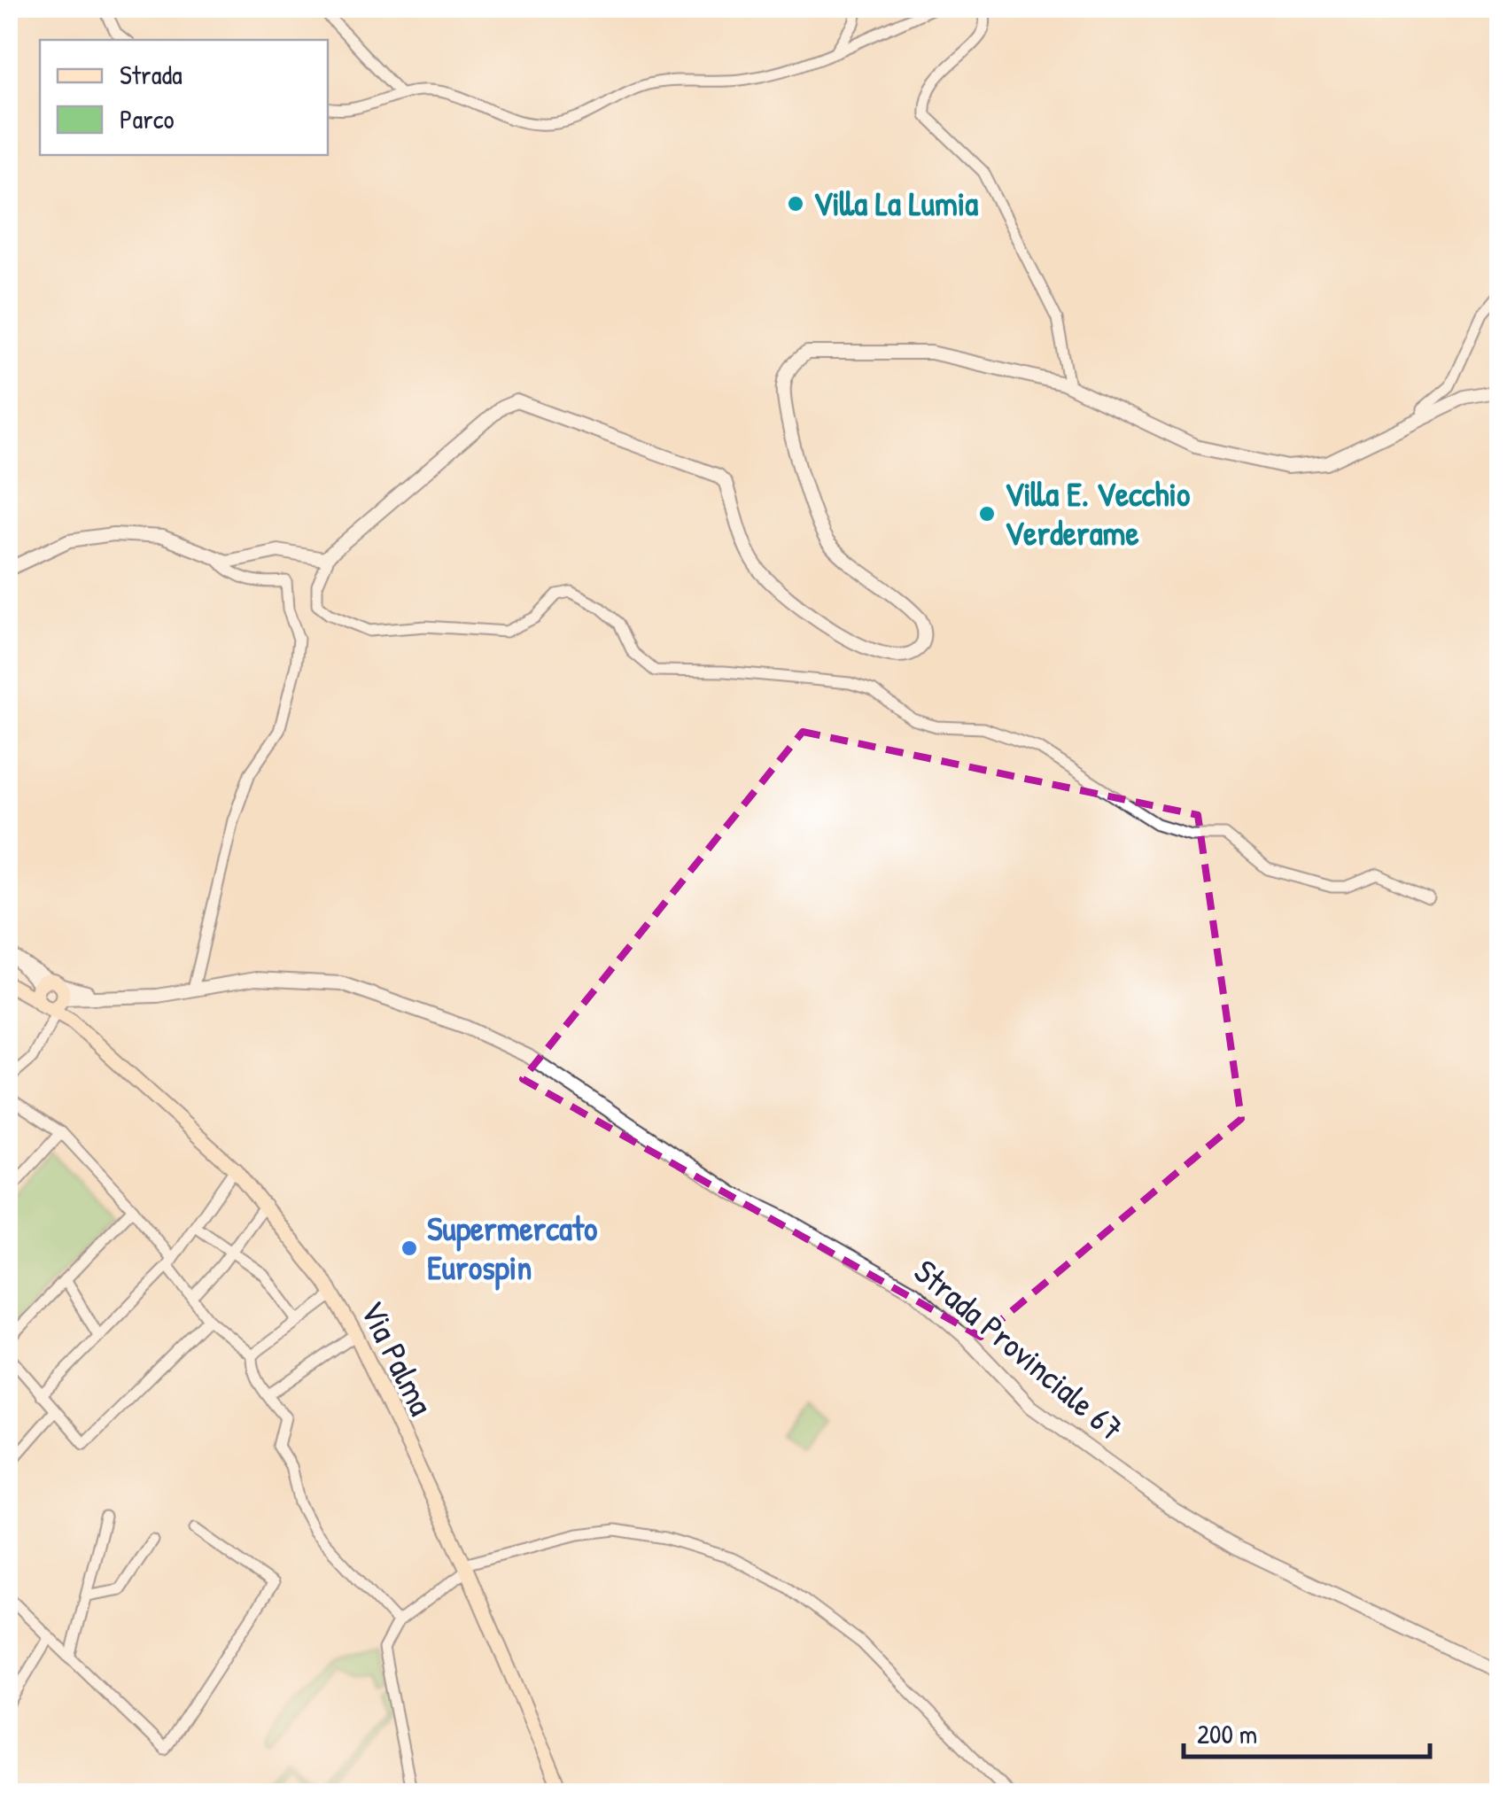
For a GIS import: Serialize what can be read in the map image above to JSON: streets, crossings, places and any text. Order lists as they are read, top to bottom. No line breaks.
{"streets":{"main road":["Via Palma"],"street":["Strada Provinciale 67"]},"places":["Villa La Lumia","Villa E. Vecchio Verderame","Supermercato Eurospin"],"legend":["Strada","Parco"],"scale_bar":"200 m"}
